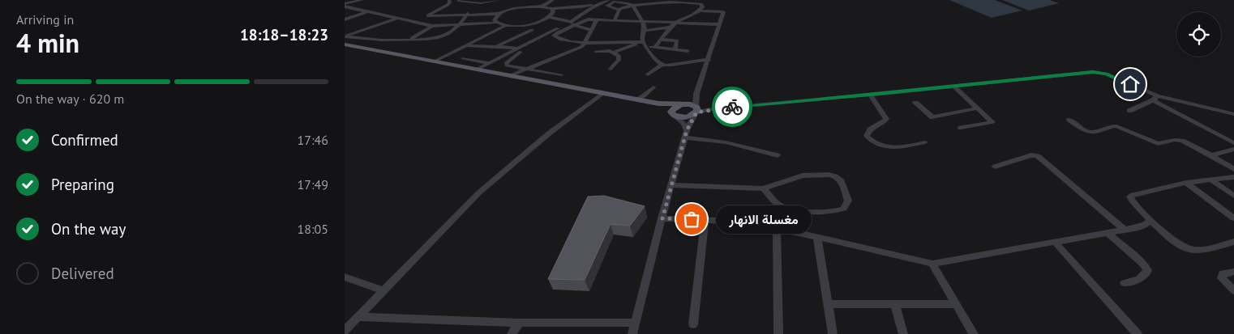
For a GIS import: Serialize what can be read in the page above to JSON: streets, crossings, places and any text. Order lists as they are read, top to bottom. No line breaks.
{"places":["مغسلة الانهار"],"page":{"heading":["4 min","Arriving in","18:18–18:23"],"bar":"On the way · 620 m","list":[["Confirmed","17:46"],["Preparing","17:49"],["On the way","18:05"],"Delivered"],"bubble":"مغسلة الانهار"}}
